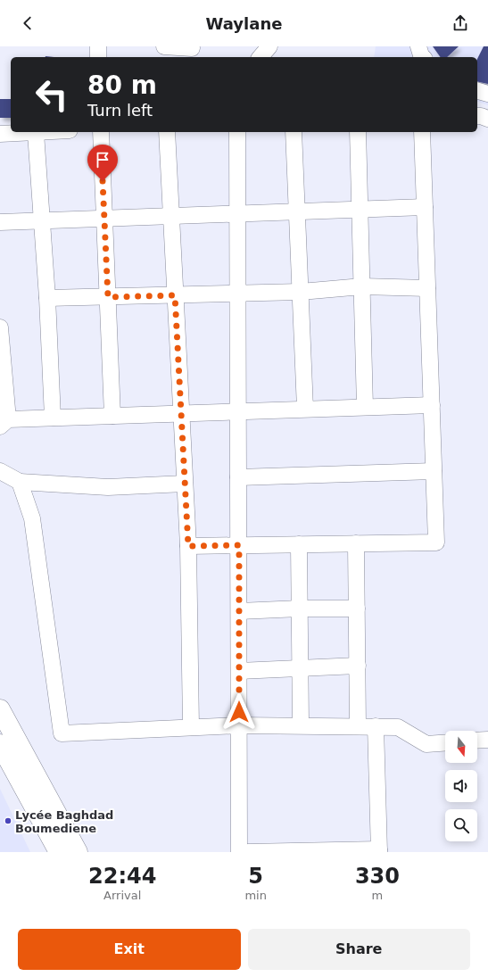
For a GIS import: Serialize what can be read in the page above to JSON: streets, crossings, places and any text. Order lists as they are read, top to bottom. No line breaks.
{"places":["Lycée Baghdad Boumediene"],"north":"bottom","page":{"header":"Waylane","turn":["80 m","Turn left"],"eta":["22:44","Arrival","5","min","330","m"],"buttons":["Exit","Share"]}}
